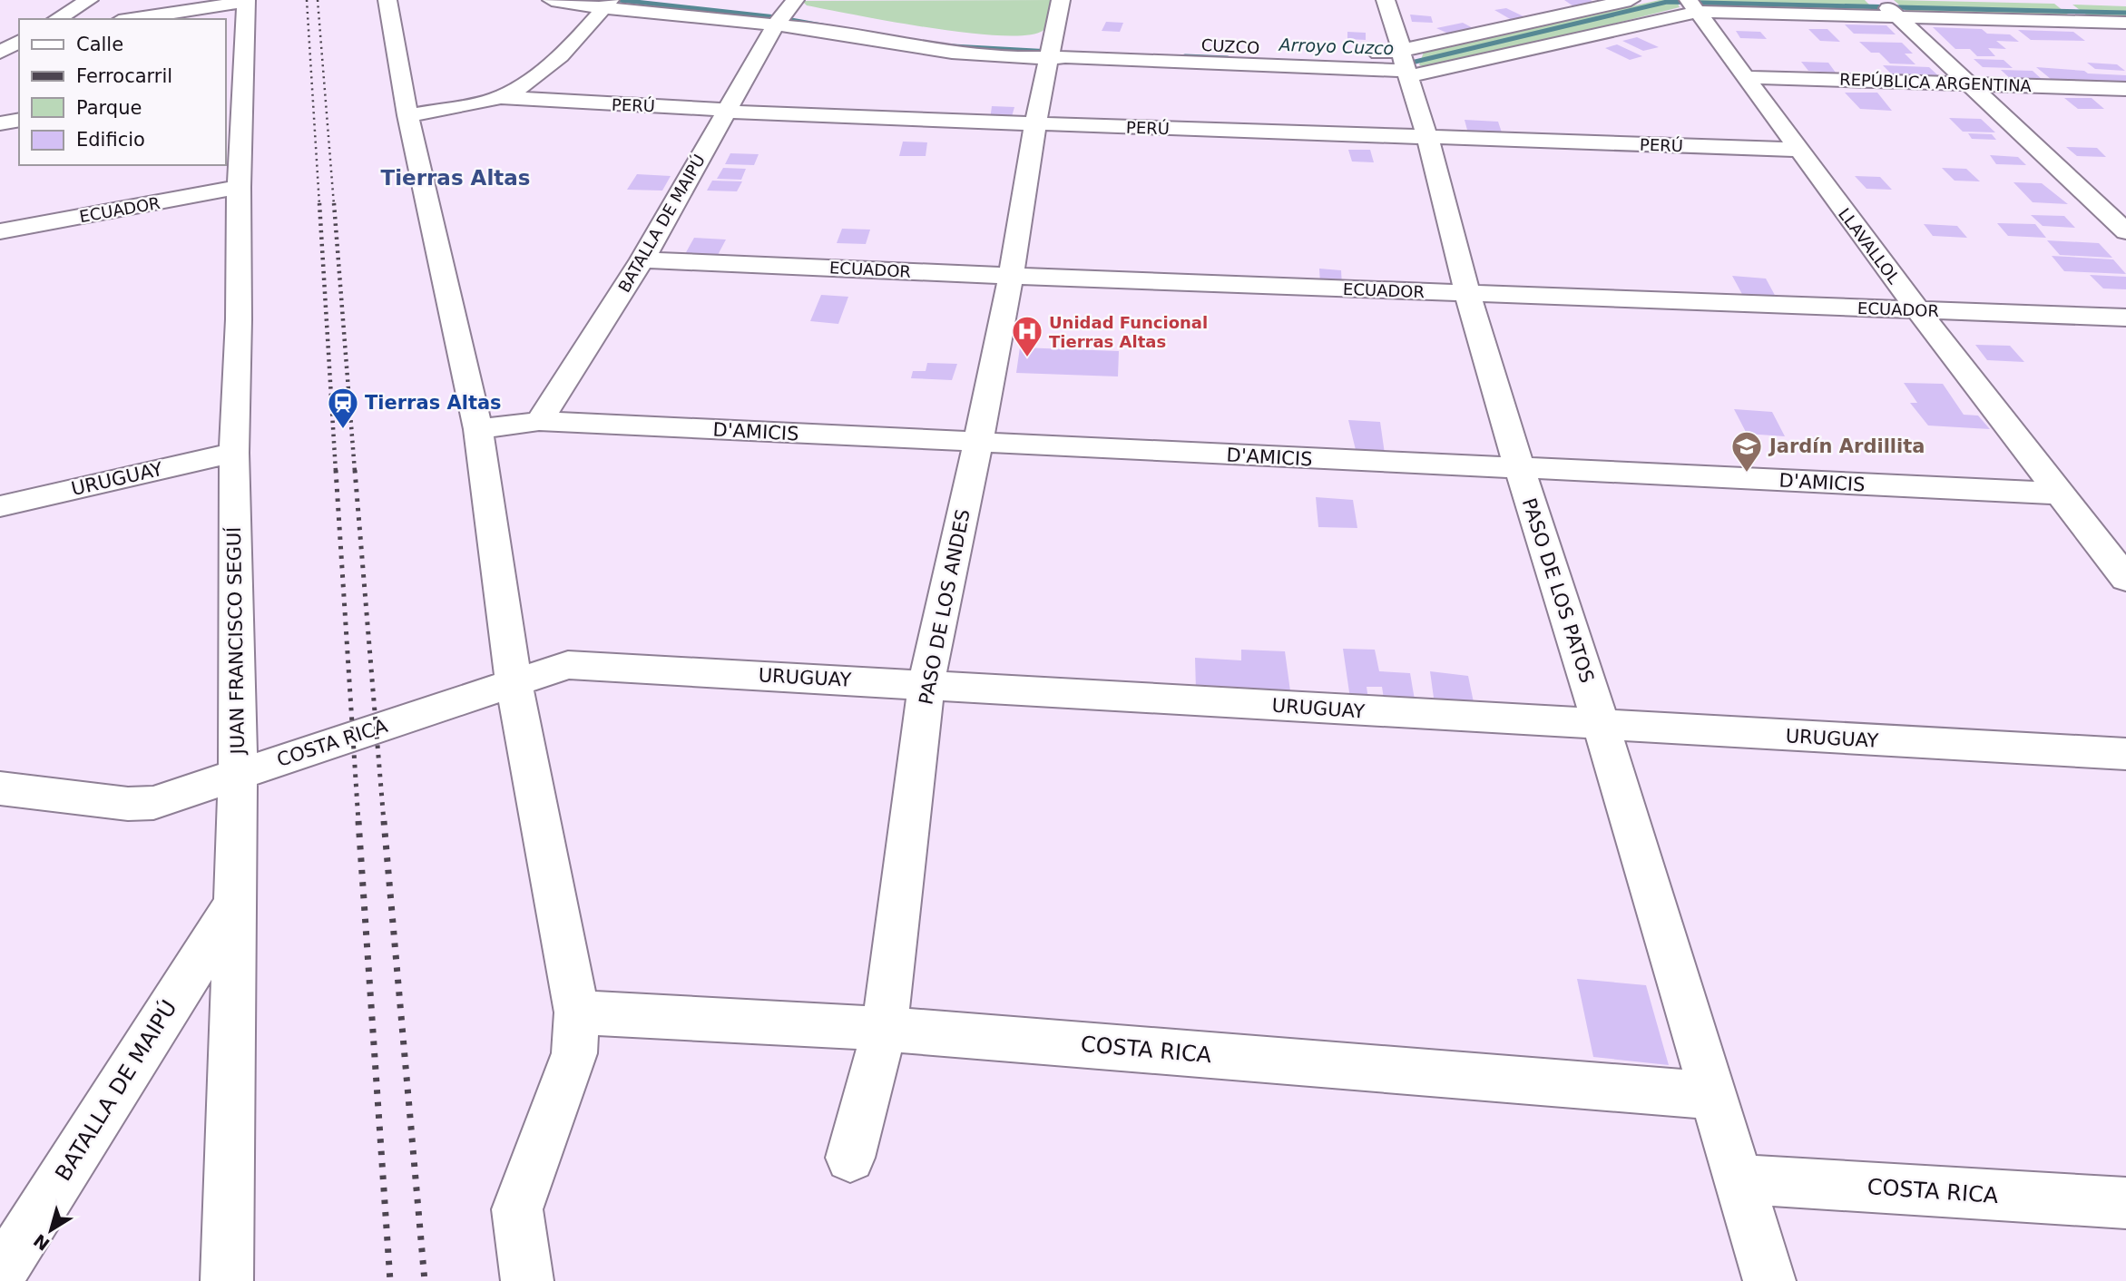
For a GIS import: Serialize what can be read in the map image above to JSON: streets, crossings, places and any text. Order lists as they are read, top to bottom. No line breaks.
{"streets":{"street":["CUZCO","REPÚBLICA ARGENTINA","PERÚ","ECUADOR","BATALLA DE MAIPÚ","LLAVALLOL","D'AMICIS","URUGUAY","PASO DE LOS PATOS","PASO DE LOS ANDES","JUAN FRANCISCO SEGUÍ","COSTA RICA"]},"crossings":[["CUZCO","PASO DE LOS PATOS"],["REPÚBLICA ARGENTINA","LLAVALLOL"],["PERÚ","BATALLA DE MAIPÚ"],["PERÚ","LLAVALLOL"],["PERÚ","PASO DE LOS PATOS"],["PERÚ","PASO DE LOS ANDES"],["ECUADOR","BATALLA DE MAIPÚ"],["ECUADOR","LLAVALLOL"],["ECUADOR","PASO DE LOS PATOS"],["ECUADOR","PASO DE LOS ANDES"],["ECUADOR","JUAN FRANCISCO SEGUÍ"],["BATALLA DE MAIPÚ","D'AMICIS"],["BATALLA DE MAIPÚ","JUAN FRANCISCO SEGUÍ"],["LLAVALLOL","D'AMICIS"],["D'AMICIS","PASO DE LOS PATOS"],["D'AMICIS","PASO DE LOS ANDES"],["URUGUAY","PASO DE LOS PATOS"],["URUGUAY","PASO DE LOS ANDES"],["URUGUAY","JUAN FRANCISCO SEGUÍ"],["URUGUAY","COSTA RICA"],["PASO DE LOS PATOS","COSTA RICA"],["PASO DE LOS ANDES","COSTA RICA"],["JUAN FRANCISCO SEGUÍ","COSTA RICA"]],"districts":["Tierras Altas"],"water":["Arroyo Cuzco"],"places":{"hospital":["Unidad Funcional Tierras Altas"],"station":["Tierras Altas"],"school or university":["Jardín Ardillita"]},"legend":["Calle","Ferrocarril","Parque","Edificio"],"north":"bottom left"}
